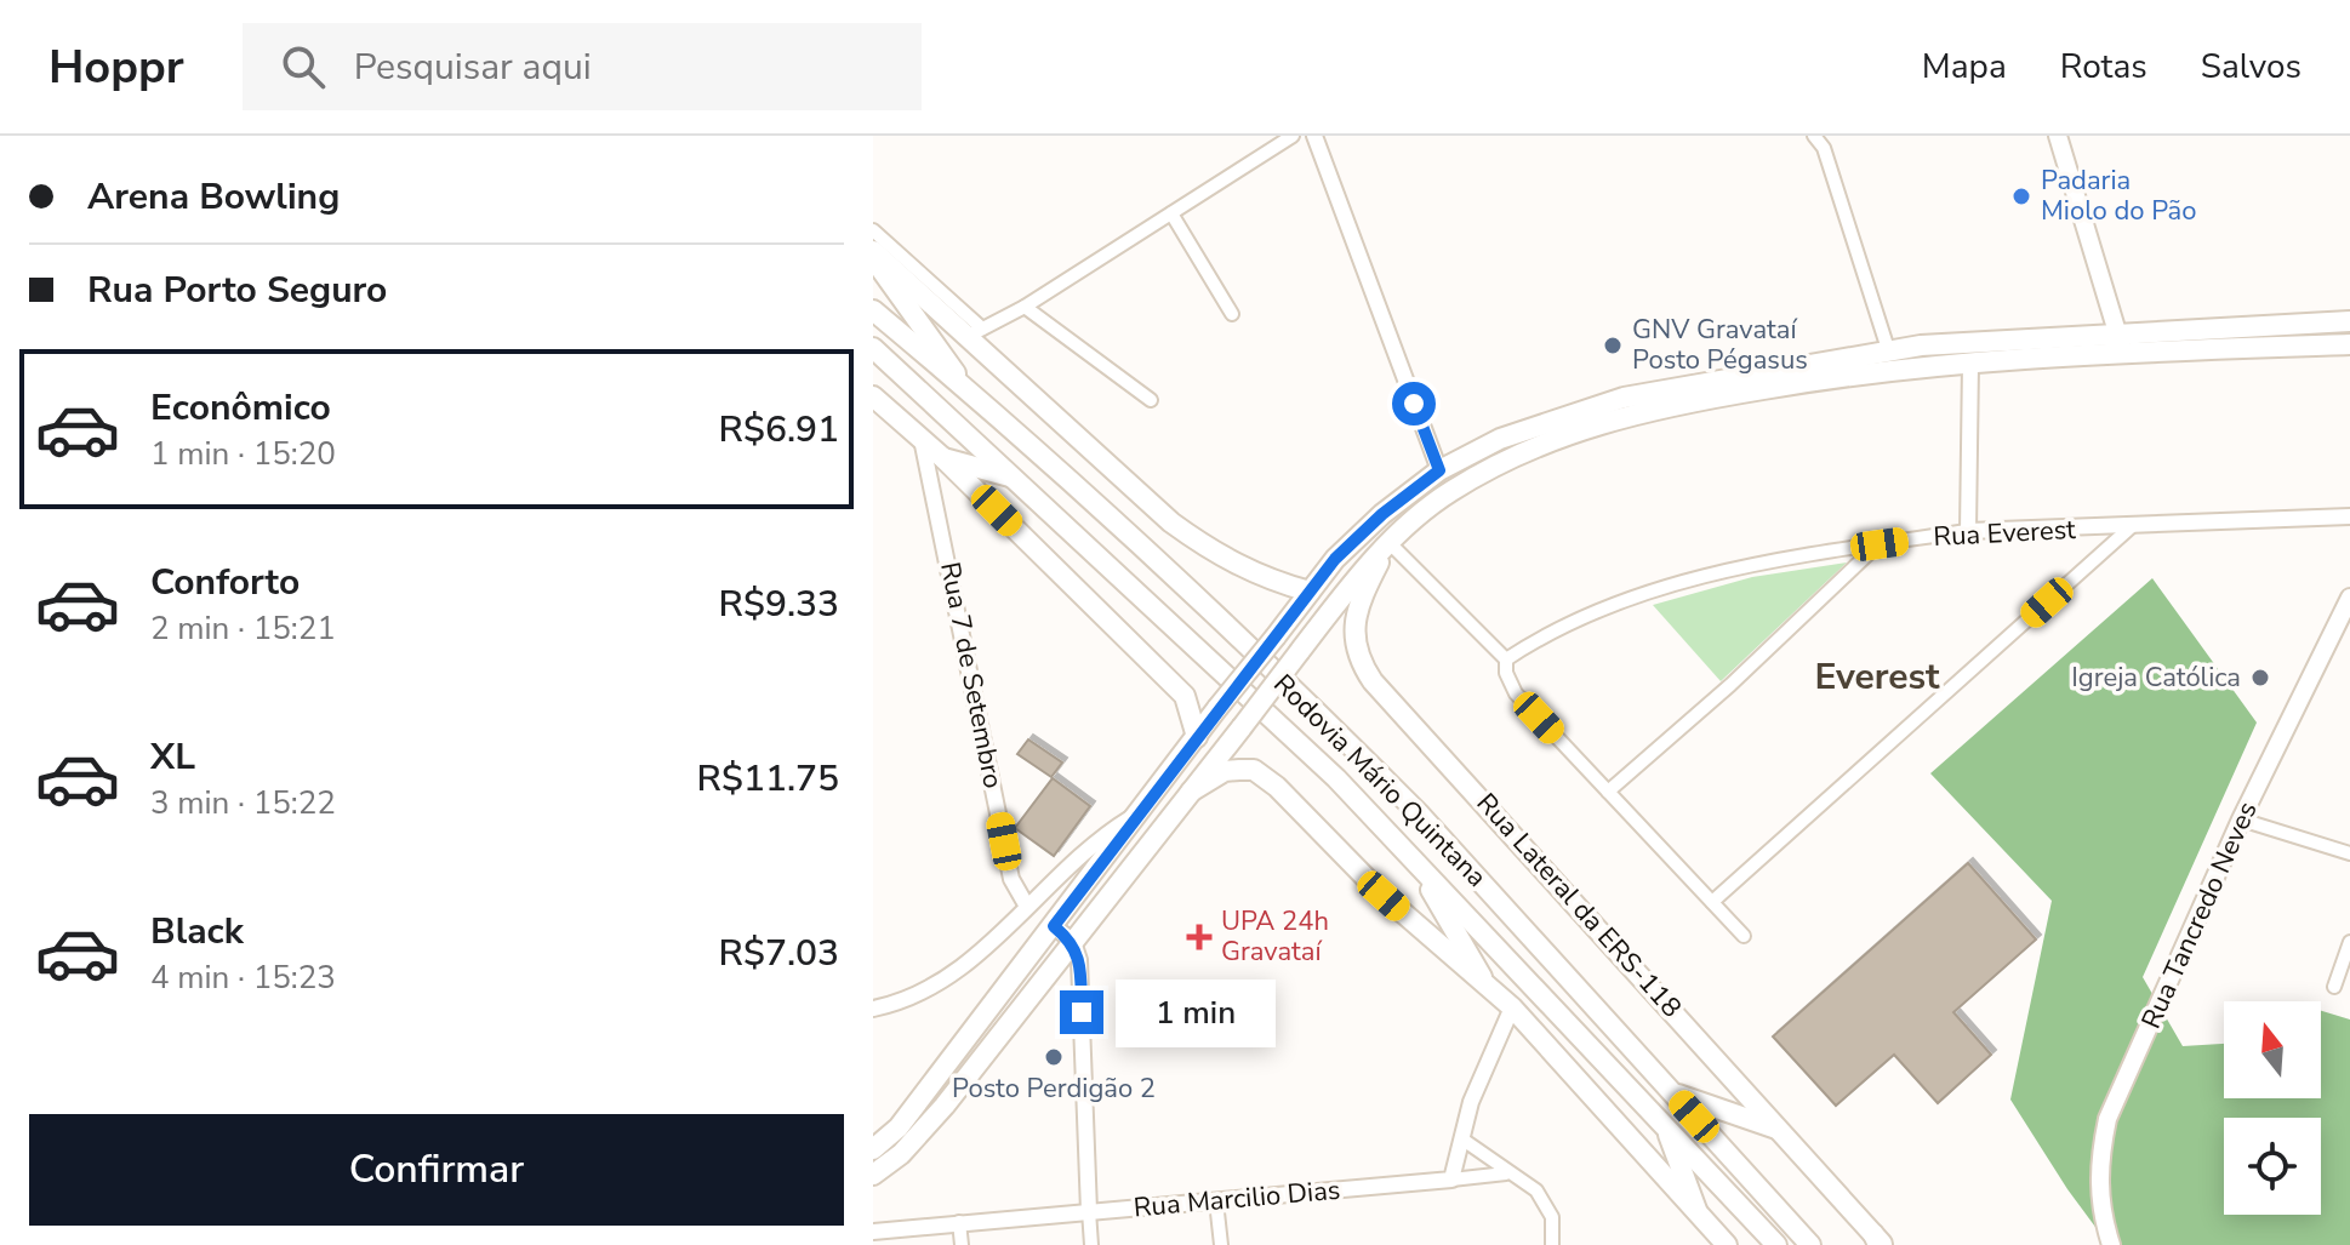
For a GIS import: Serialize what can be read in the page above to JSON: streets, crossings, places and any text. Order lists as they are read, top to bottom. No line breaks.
{"streets":{"main road":["Rodovia Mário Quintana","Rua Lateral da ERS-118","Rua Tancredo Neves"],"street":["Rua Everest","Rua 7 de Setembro","Rua Marcilio Dias"]},"districts":["Everest"],"places":{"other":["Padaria Miolo do Pão","GNV Gravataí Posto Pégasus","Igreja Católica","Posto Perdigão 2"],"health":["UPA 24h Gravataí"]},"north":"top","page":{"header":"Hoppr","search":"Pesquisar aqui","nav":["Mapa","Rotas","Salvos"],"banner":["Arena Bowling","Rua Porto Seguro"],"list":[{"name":"Econômico","note":"1 min · 15:20","value":"R$6.91"},{"name":"Conforto","note":"2 min · 15:21","value":"R$9.33"},{"name":"XL","note":"3 min · 15:22","value":"R$11.75"},{"name":"Black","note":"4 min · 15:23","value":"R$7.03"}],"bubble":"1 min","buttons":"Confirmar"}}
